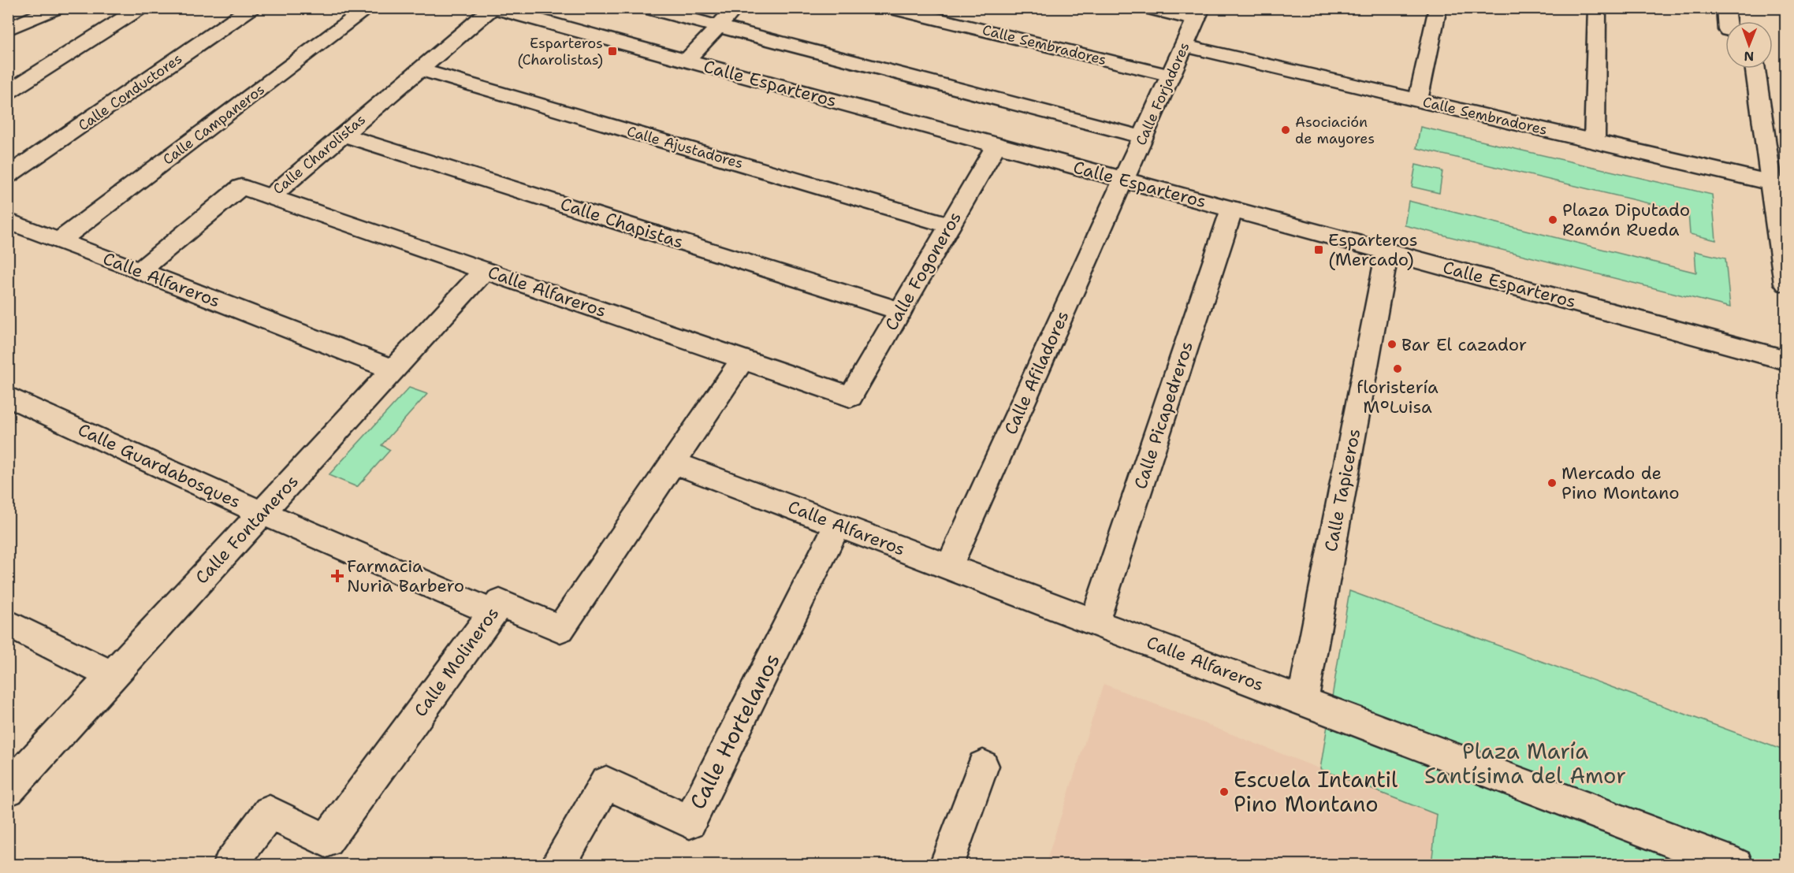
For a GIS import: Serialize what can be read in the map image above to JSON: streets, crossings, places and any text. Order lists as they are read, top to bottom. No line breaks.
{"streets":{"street":["Calle Sembradores","Calle Esparteros","Calle Conductores","Calle Forjadores","Calle Campaneros","Calle Ajustadores","Calle Charolistas","Calle Chapistas","Calle Fogoneros","Calle Alfareros","Calle Afiladores","Calle Picapedreros","Calle Guardabosques","Calle Tapiceros","Calle Fontaneros","Calle Molineros","Calle Hortelanos"]},"crossings":[["Calle Sembradores","Calle Forjadores"],["Calle Esparteros","Calle Forjadores"],["Calle Esparteros","Calle Charolistas"],["Calle Esparteros","Calle Fogoneros"],["Calle Esparteros","Calle Afiladores"],["Calle Esparteros","Calle Picapedreros"],["Calle Esparteros","Calle Tapiceros"],["Calle Forjadores","Calle Afiladores"],["Calle Campaneros","Calle Alfareros"],["Calle Ajustadores","Calle Charolistas"],["Calle Ajustadores","Calle Fogoneros"],["Calle Charolistas","Calle Chapistas"],["Calle Charolistas","Calle Alfareros"],["Calle Chapistas","Calle Fogoneros"],["Calle Fogoneros","Calle Alfareros"],["Calle Alfareros","Calle Afiladores"],["Calle Alfareros","Calle Picapedreros"],["Calle Alfareros","Calle Tapiceros"],["Calle Alfareros","Calle Fontaneros"],["Calle Alfareros","Calle Molineros"],["Calle Alfareros","Calle Hortelanos"],["Calle Guardabosques","Calle Fontaneros"],["Calle Guardabosques","Calle Molineros"]],"parks":["Plaza María Santísima del Amor"],"places":{"transit":["Esparteros (Charolistas)","Esparteros (Mercado)"],"other":["Asociación de mayores","Plaza Diputado Ramón Rueda","Bar El cazador","floristería M°Luisa","Mercado de Pino Montano","Escuela Intantil Pino Montano"],"health":["Farmacia Nuria Barbero"]},"north":"bottom"}
